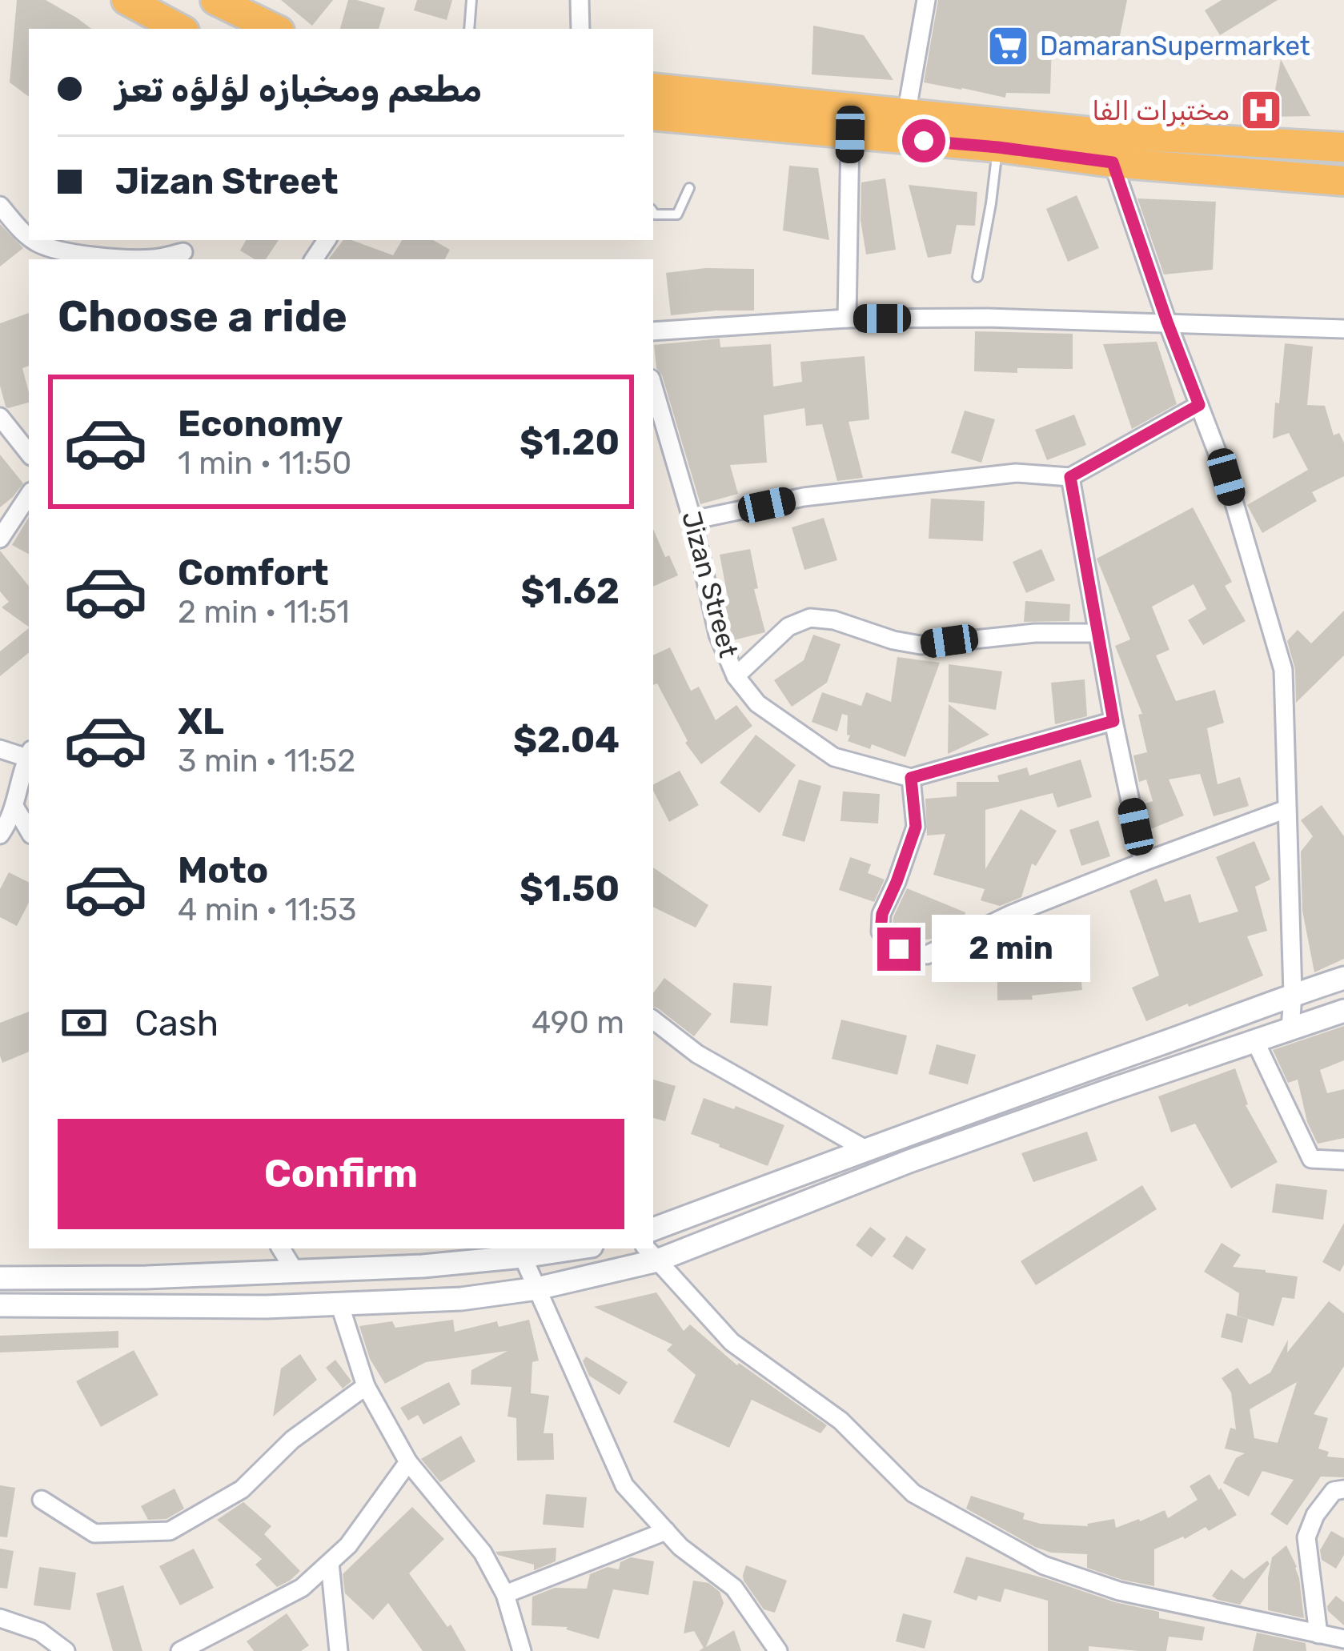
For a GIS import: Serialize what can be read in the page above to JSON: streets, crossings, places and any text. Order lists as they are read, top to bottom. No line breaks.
{"streets":{"street":["Jizan Street"]},"places":{"supermarket":["DamaranSupermarket"],"hospital":["مختبرات الفا"]},"page":{"banner":["مطعم ومخبازه لؤلؤه تعز","Jizan Street"],"heading":"Choose a ride","list":[{"name":"Economy","note":"1 min · 11:50","value":"$1.20"},{"name":"Comfort","note":"2 min · 11:51","value":"$1.62"},{"name":"XL","note":"3 min · 11:52","value":"$2.04"},{"name":"Moto","note":"4 min · 11:53","value":"$1.50"}],"bubble":"2 min","pay":["Cash","490 m"],"buttons":"Confirm"}}
